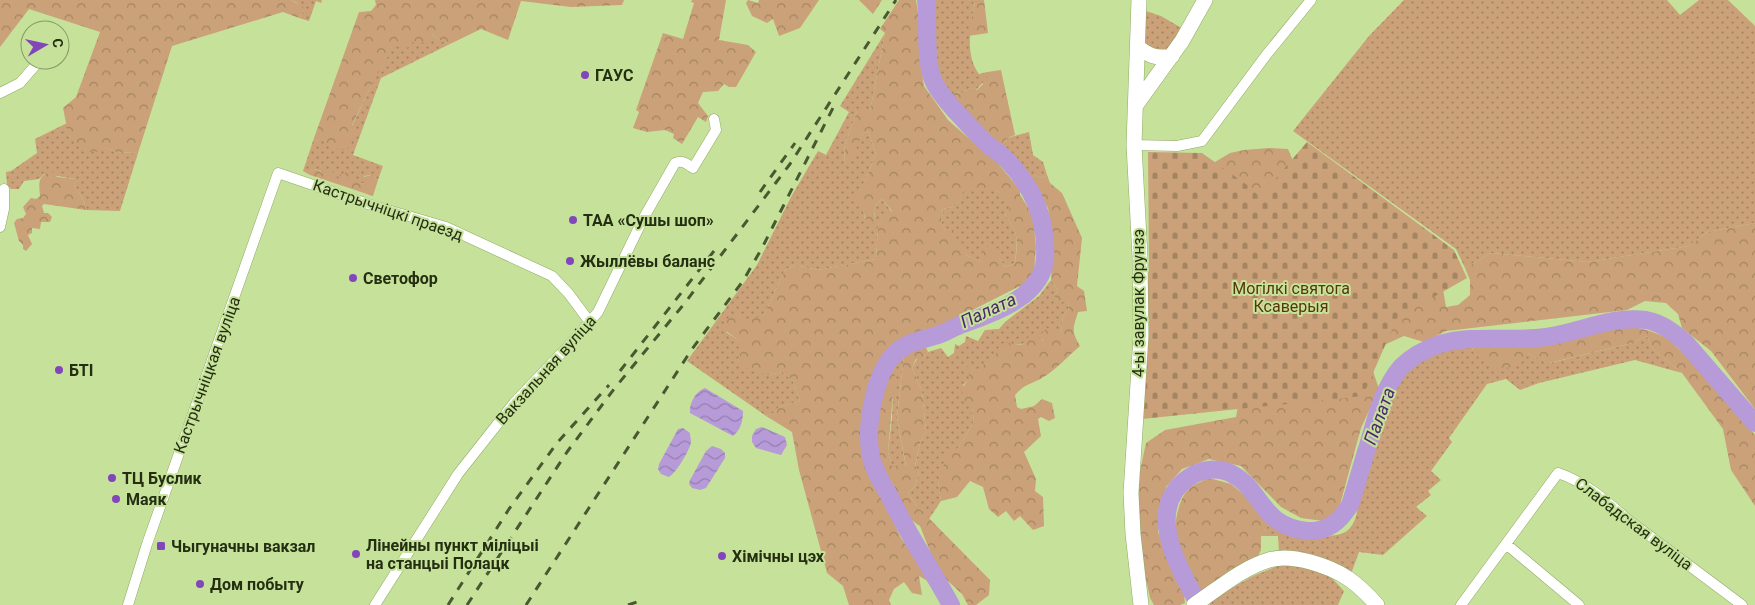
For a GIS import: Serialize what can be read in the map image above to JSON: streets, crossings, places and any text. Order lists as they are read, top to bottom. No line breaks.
{"streets":{"street":["Кастрычніцкі праезд","4-ы завулак Фрунзэ","Вакзальная вуліца","Кастрычніцкая вуліца","Слабадская вуліца"]},"crossings":[["Кастрычніцкі праезд","Вакзальная вуліца"],["Кастрычніцкі праезд","Кастрычніцкая вуліца"]],"water":["Палата"],"parks":["Могілкі святога Ксаверыя"],"places":{"other":["ГАУС","ТАА «Сушы шоп»","Жыллёвы баланс","Светофор","БТІ","ТЦ Буслик","Маяк","Лінейны пункт міліцыі на станцыі Полацк","Хімічны цэх","Дом побыту"],"transit":["Чыгуначны вакзал"]},"north":"right"}
